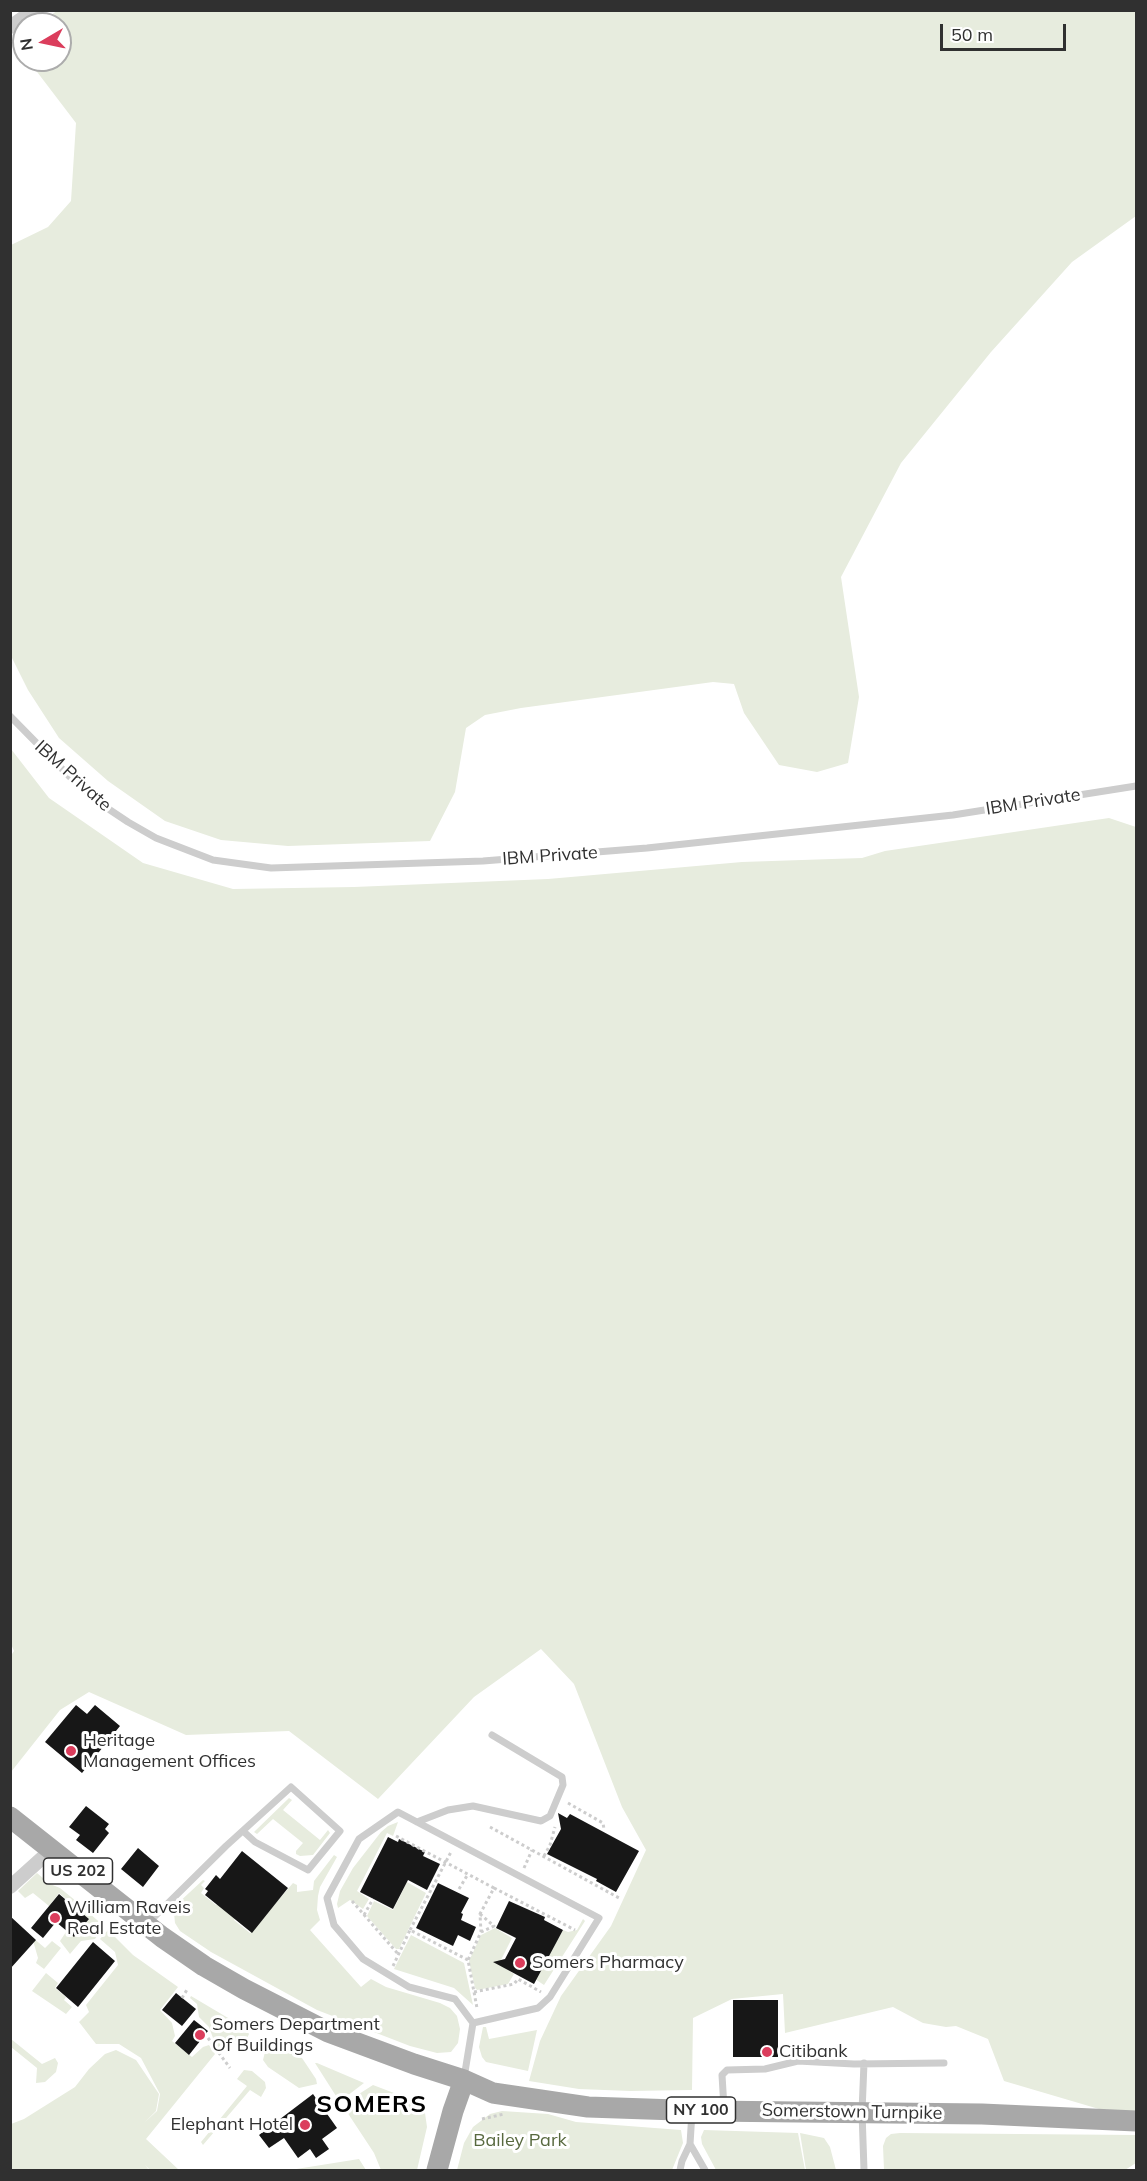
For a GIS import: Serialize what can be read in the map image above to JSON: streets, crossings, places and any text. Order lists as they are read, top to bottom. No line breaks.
{"streets":{"main road":["US 202","NY 100","Somerstown Turnpike"],"lane":["IBM Private"]},"crossings":[["US 202","Somerstown Turnpike"]],"districts":["SOMERS"],"parks":["Bailey Park"],"places":["Heritage Management Offices","William Raveis Real Estate","Somers Pharmacy","Somers Department Of Buildings","Citibank","Elephant Hotel"],"scale_bar":"50 m","north":"left"}
